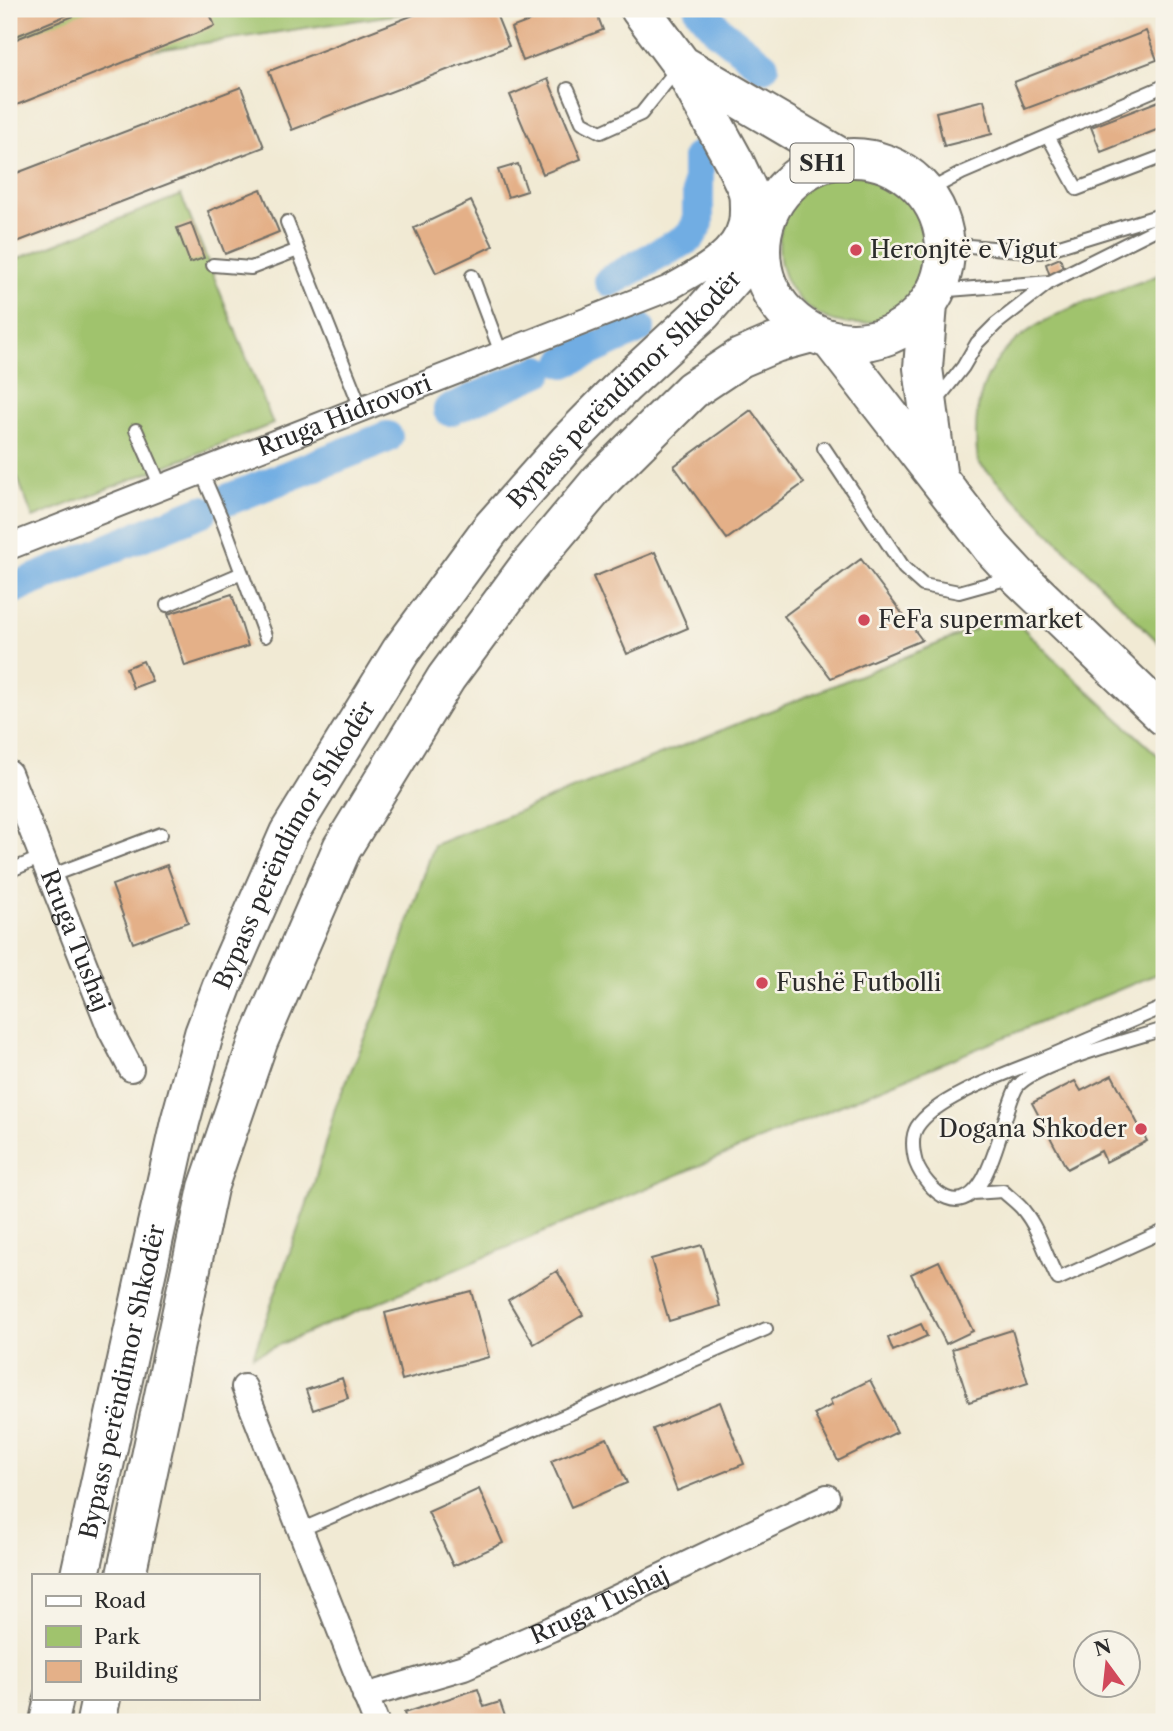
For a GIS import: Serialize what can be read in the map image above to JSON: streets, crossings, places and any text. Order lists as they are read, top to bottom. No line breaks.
{"streets":{"main road":["SH1","Bypass perëndimor Shkodër"],"street":["Rruga Hidrovori","Rruga Tushaj"]},"crossings":[["SH1","Bypass perëndimor Shkodër"],["SH1","Rruga Hidrovori"],["Bypass perëndimor Shkodër","Rruga Hidrovori"]],"places":["Heronjtë e Vigut","FeFa supermarket","Fushë Futbolli","Dogana Shkoder"],"legend":["Road","Park","Building"],"north":"top"}
